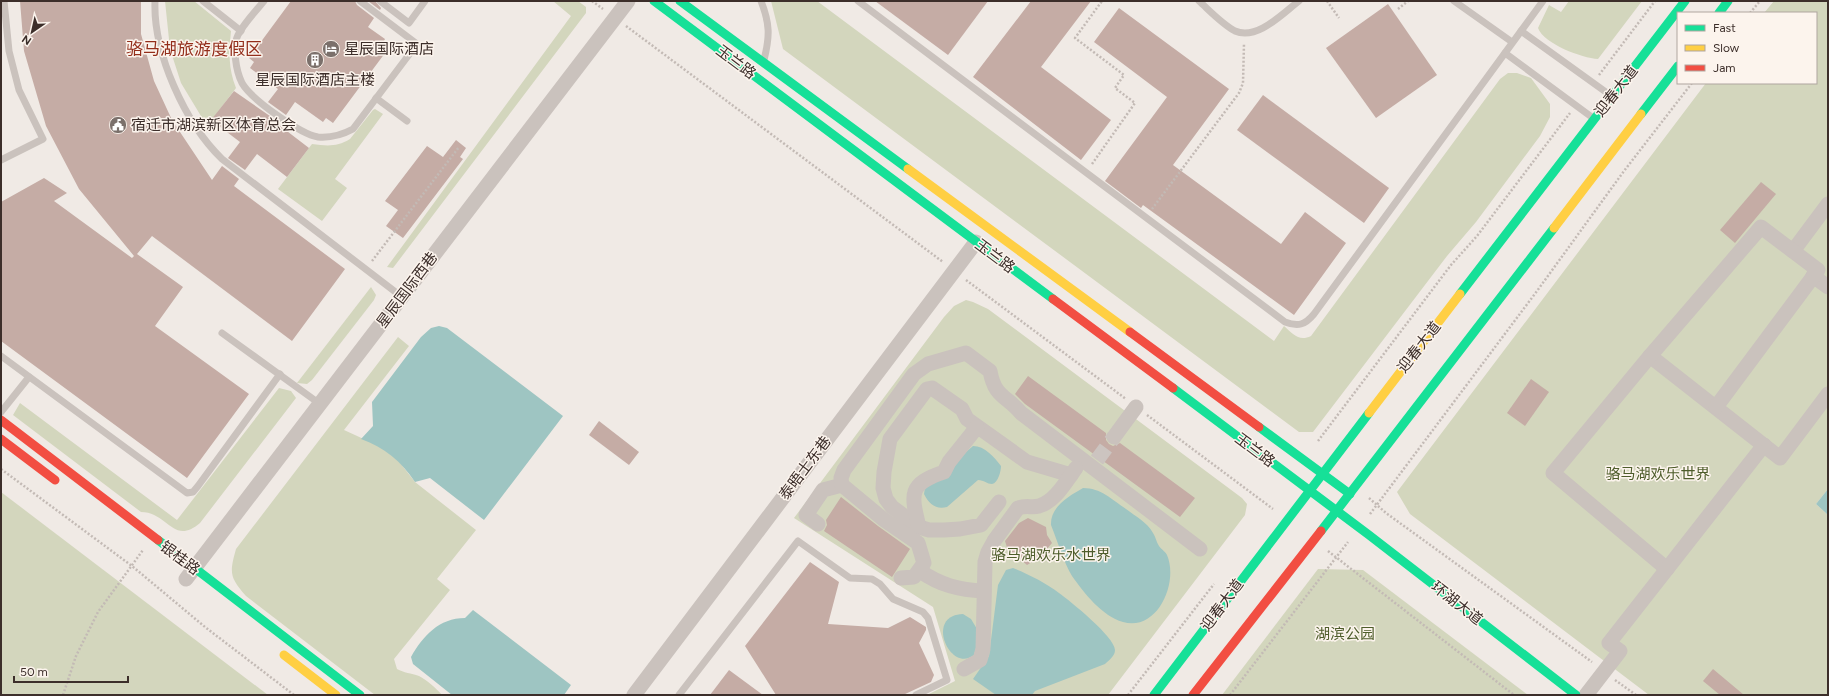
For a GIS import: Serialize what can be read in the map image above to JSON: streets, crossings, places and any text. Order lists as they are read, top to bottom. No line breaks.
{"streets":{"street":["玉兰路","迎春大道","星辰国际西巷","泰晤士东巷","银桂路","环湖大道"]},"crossings":[["玉兰路","迎春大道"],["玉兰路","泰晤士东巷"],["玉兰路","环湖大道"],["星辰国际西巷","银桂路"]],"districts":["骆马湖旅游度假区"],"parks":["骆马湖欢乐世界","骆马湖欢乐水世界","湖滨公园"],"places":{"hotel":["星辰国际酒店"],"building":["星辰国际酒店主楼"],"public building":["宿迁市湖滨新区体育总会"]},"legend":["Fast","Slow","Jam"],"scale_bar":"50 m","north":"bottom left"}
